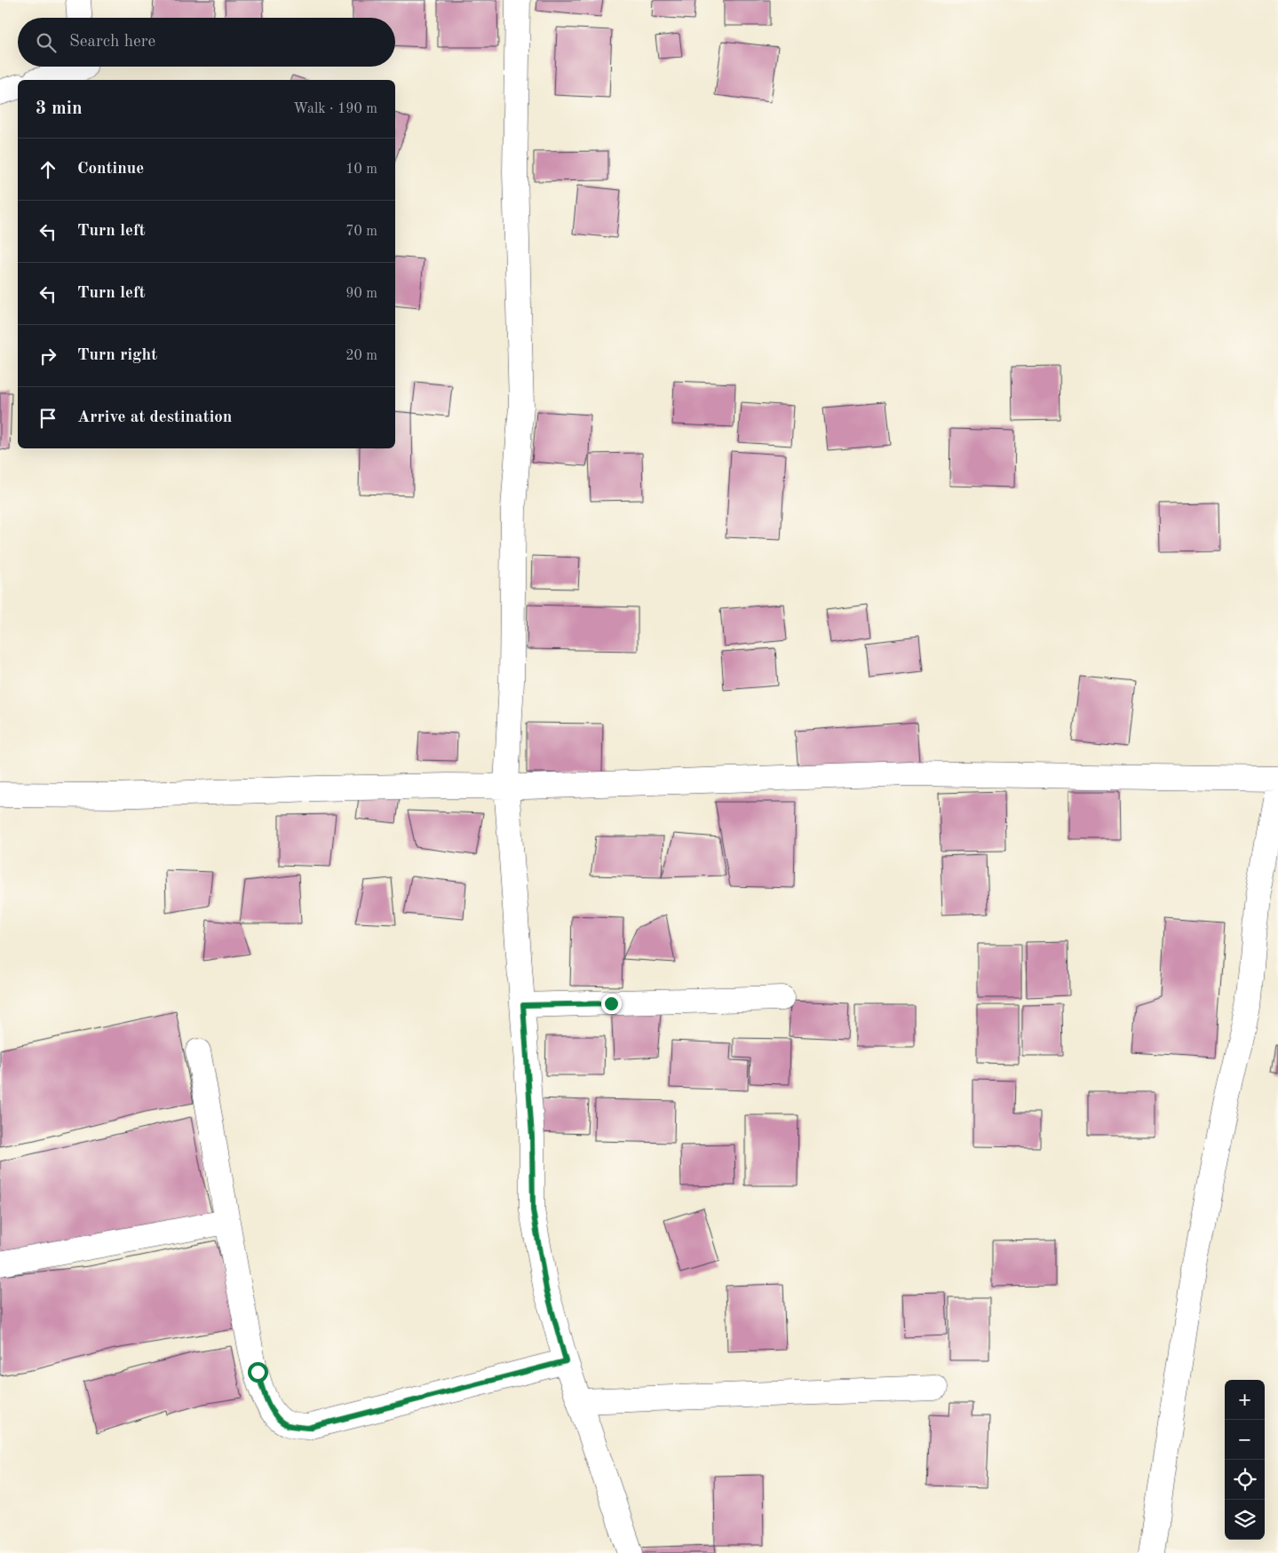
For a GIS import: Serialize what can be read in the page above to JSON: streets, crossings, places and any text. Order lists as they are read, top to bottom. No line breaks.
{"page":{"search":"Search here","heading":["3 min","Walk · 190 m"],"list":[["Continue","10 m"],["Turn left","70 m"],["Turn left","90 m"],["Turn right","20 m"],"Arrive at destination"],"map_buttons":["+","−"]}}
